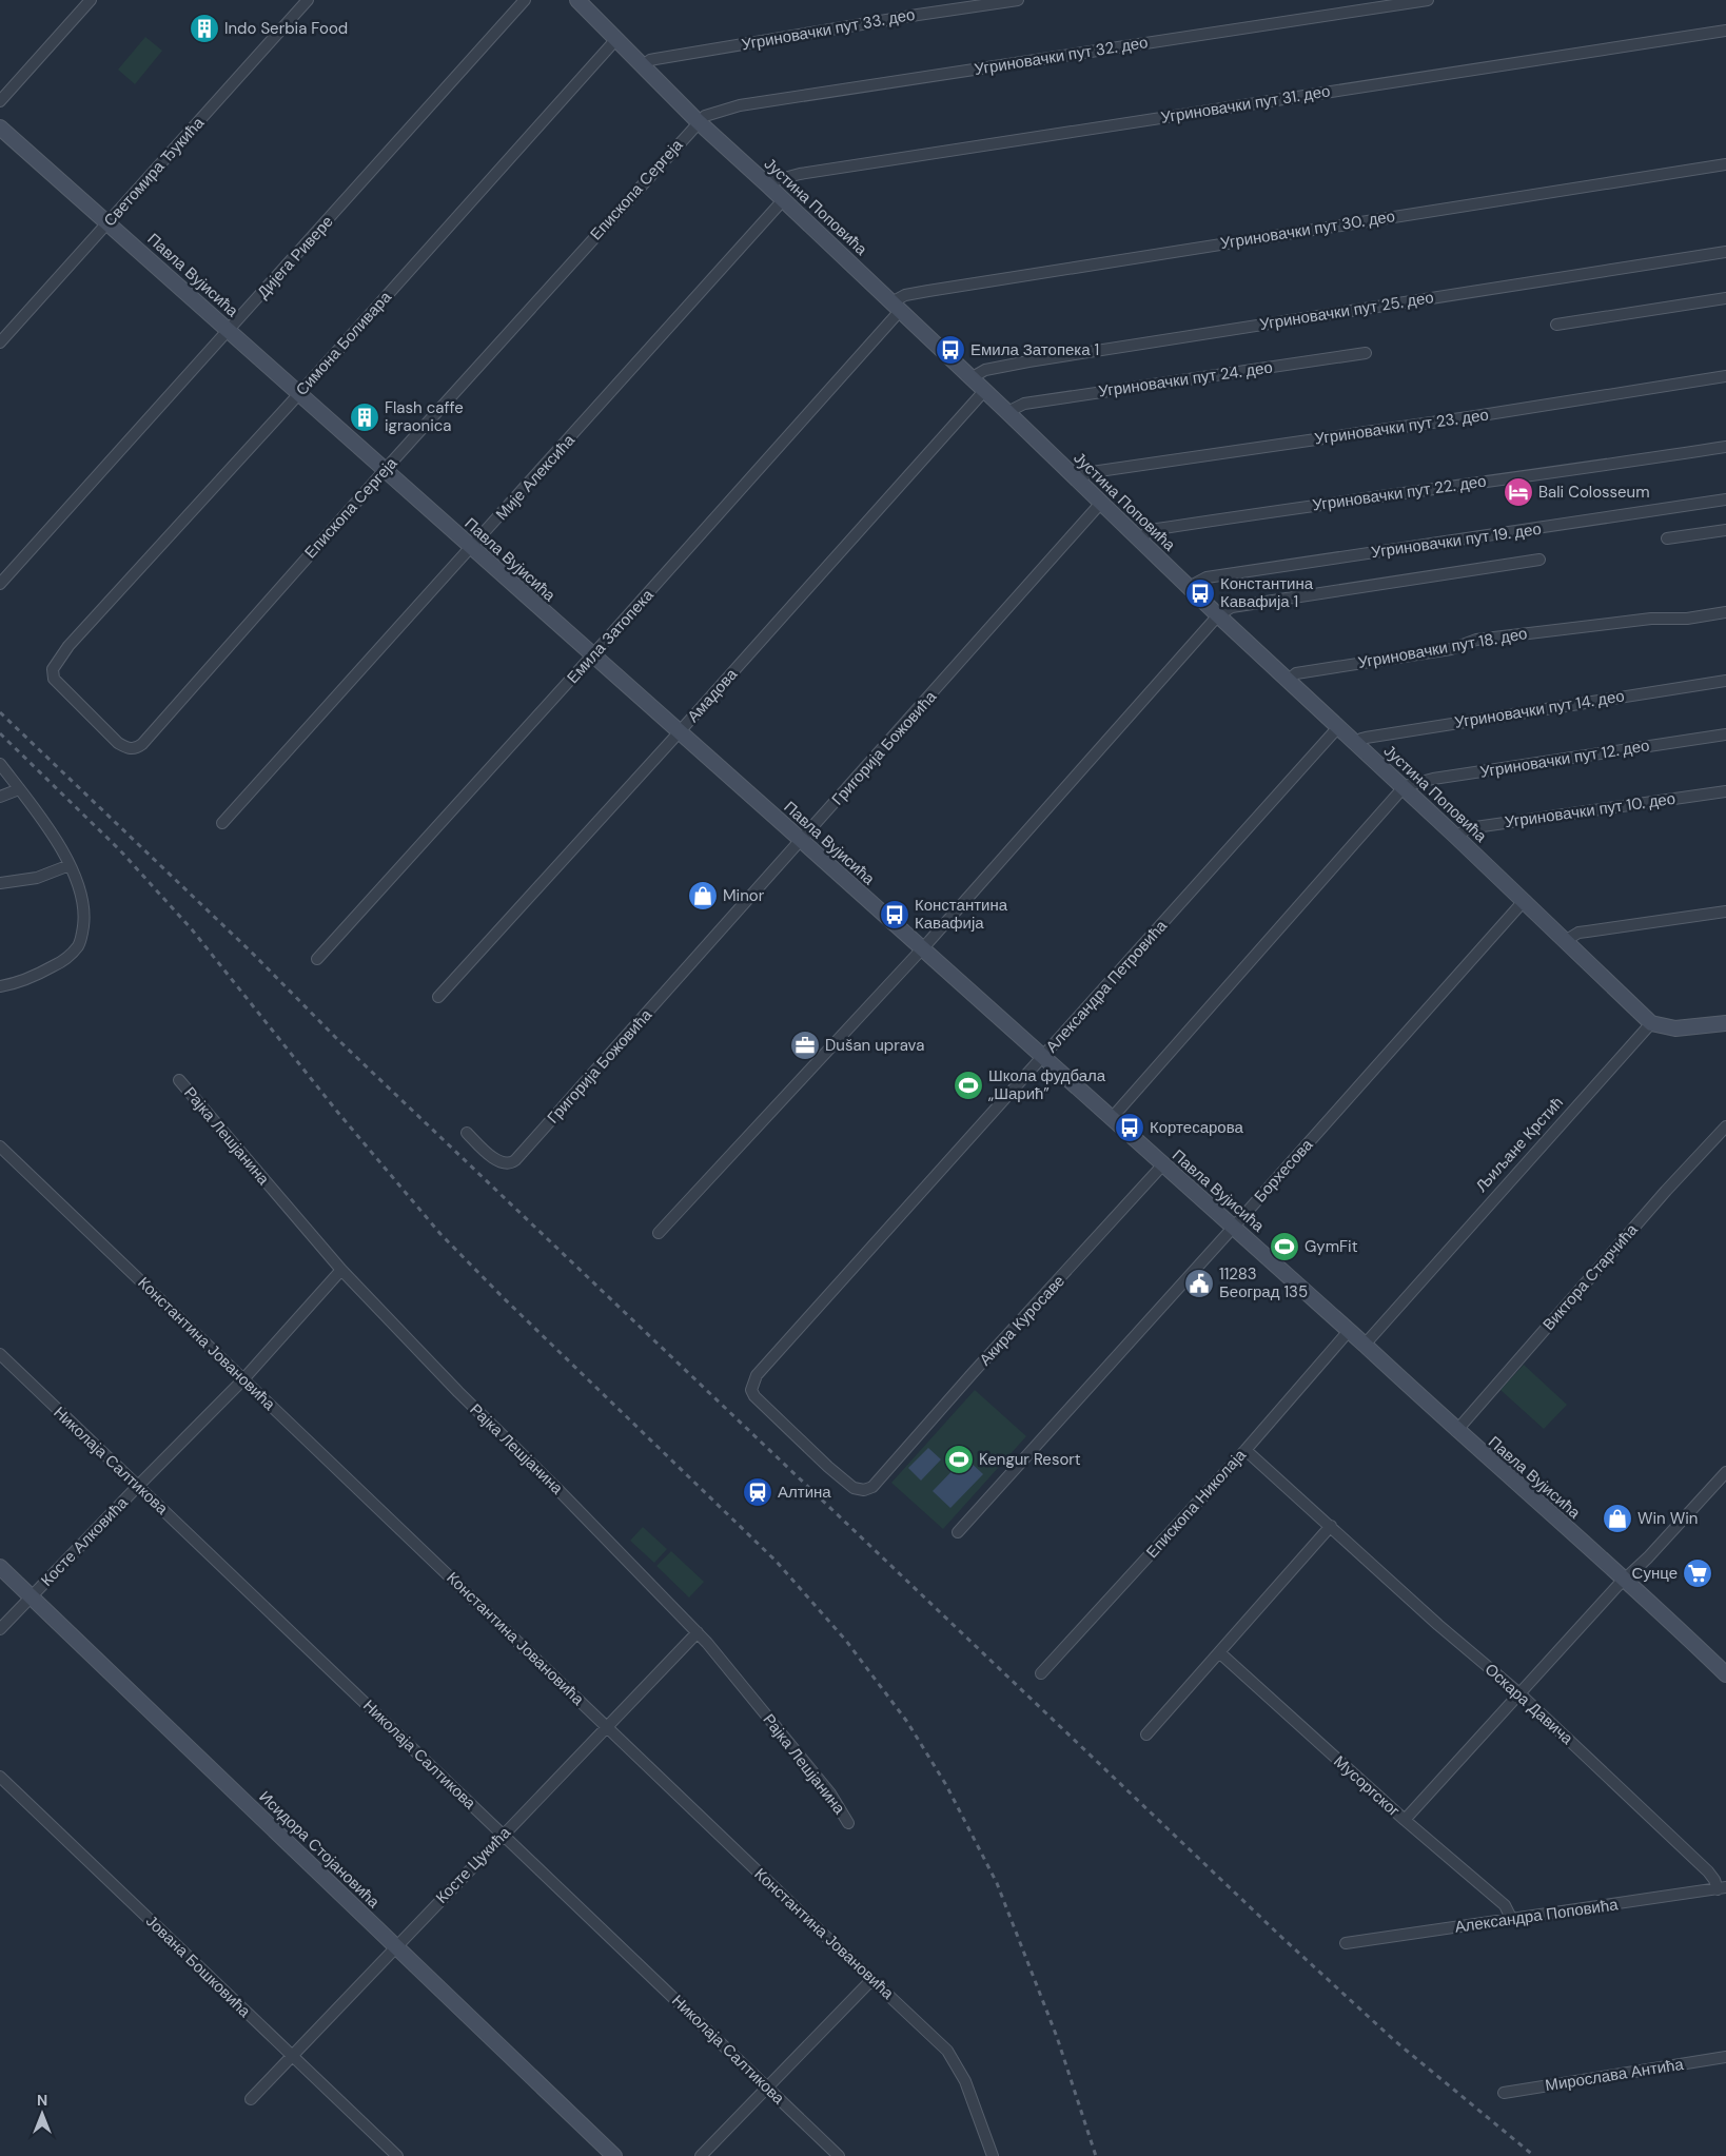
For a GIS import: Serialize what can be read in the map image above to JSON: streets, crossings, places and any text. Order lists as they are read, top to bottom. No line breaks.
{"streets":{"street":["Угриновачки пут 33. део","Угриновачки пут 32. део","Угриновачки пут 31. део","Светомира Ђукића","Епископа Сергеја","Јустина Поповића","Угриновачки пут 30. део","Дијега Ривере","Павла Вујисића","Угриновачки пут 25. део","Симона Боливара","Угриновачки пут 24. део","Угриновачки пут 23. део","Мије Алексића","Угриновачки пут 22. део","Угриновачки пут 19. део","Емила Затопека","Угриновачки пут 18. део","Амадова","Угриновачки пут 14. део","Григорија Божовића","Угриновачки пут 12. део","Угриновачки пут 10. део","Александра Петровића","Рајка Лешјанина","Љиљане Крстић","Борхесова","Виктора Старчића","Акира Куросаве","Константина Јовановића","Николаја Салтикова","Епископа Николаја","Косте Алковића","Оскара Давича","Мусоргског","Исидора Стојановића","Косте Цукића","Александра Поповића","Јована Бошковића","Мирослава Антића"]},"crossings":[["Угриновачки пут 33. део","Јустина Поповића"],["Угриновачки пут 32. део","Епископа Сергеја"],["Угриновачки пут 32. део","Јустина Поповића"],["Угриновачки пут 31. део","Јустина Поповића"],["Светомира Ђукића","Павла Вујисића"],["Епископа Сергеја","Јустина Поповића"],["Епископа Сергеја","Павла Вујисића"],["Епископа Сергеја","Симона Боливара"],["Јустина Поповића","Угриновачки пут 30. део"],["Јустина Поповића","Угриновачки пут 25. део"],["Јустина Поповића","Симона Боливара"],["Јустина Поповића","Угриновачки пут 24. део"],["Јустина Поповића","Угриновачки пут 23. део"],["Јустина Поповића","Мије Алексића"],["Јустина Поповића","Угриновачки пут 22. део"],["Јустина Поповића","Угриновачки пут 19. део"],["Јустина Поповића","Емила Затопека"],["Јустина Поповића","Угриновачки пут 18. део"],["Јустина Поповића","Амадова"],["Јустина Поповића","Угриновачки пут 14. део"],["Јустина Поповића","Григорија Божовића"],["Јустина Поповића","Угриновачки пут 12. део"],["Јустина Поповића","Угриновачки пут 10. део"],["Јустина Поповића","Александра Петровића"],["Јустина Поповића","Љиљане Крстић"],["Јустина Поповића","Борхесова"],["Угриновачки пут 30. део","Емила Затопека"],["Дијега Ривере","Павла Вујисића"],["Павла Вујисића","Симона Боливара"],["Павла Вујисића","Мије Алексића"],["Павла Вујисића","Емила Затопека"],["Павла Вујисића","Амадова"],["Павла Вујисића","Григорија Божовића"],["Павла Вујисића","Александра Петровића"],["Павла Вујисића","Љиљане Крстић"],["Павла Вујисића","Борхесова"],["Павла Вујисића","Виктора Старчића"],["Павла Вујисића","Акира Куросаве"],["Павла Вујисића","Епископа Николаја"],["Александра Петровића","Акира Куросаве"],["Рајка Лешјанина","Косте Алковића"],["Рајка Лешјанина","Косте Цукића"],["Константина Јовановића","Косте Алковића"],["Константина Јовановића","Косте Цукића"],["Николаја Салтикова","Косте Алковића"],["Николаја Салтикова","Косте Цукића"],["Епископа Николаја","Оскара Давича"],["Косте Алковића","Исидора Стојановића"],["Оскара Давича","Александра Поповића"],["Мусоргског","Александра Поповића"],["Исидора Стојановића","Косте Цукића"],["Косте Цукића","Јована Бошковића"]],"places":{"building":["Indo Serbia Food","Flash caffe igraonica"],"bus stop":["Емила Затопека 1","Константина Кавафија 1","Константина Кавафија","Кортесарова"],"hotel":["Bali Colosseum"],"shop":["Minor","Win Win"],"office":["Dušan uprava"],"sports":["Школа фудбала „Шарић”","GymFit","Kengur Resort"],"public building":["11283 Београд 135"],"station":["Алтина"],"supermarket":["Сунце"]},"north":"top"}
